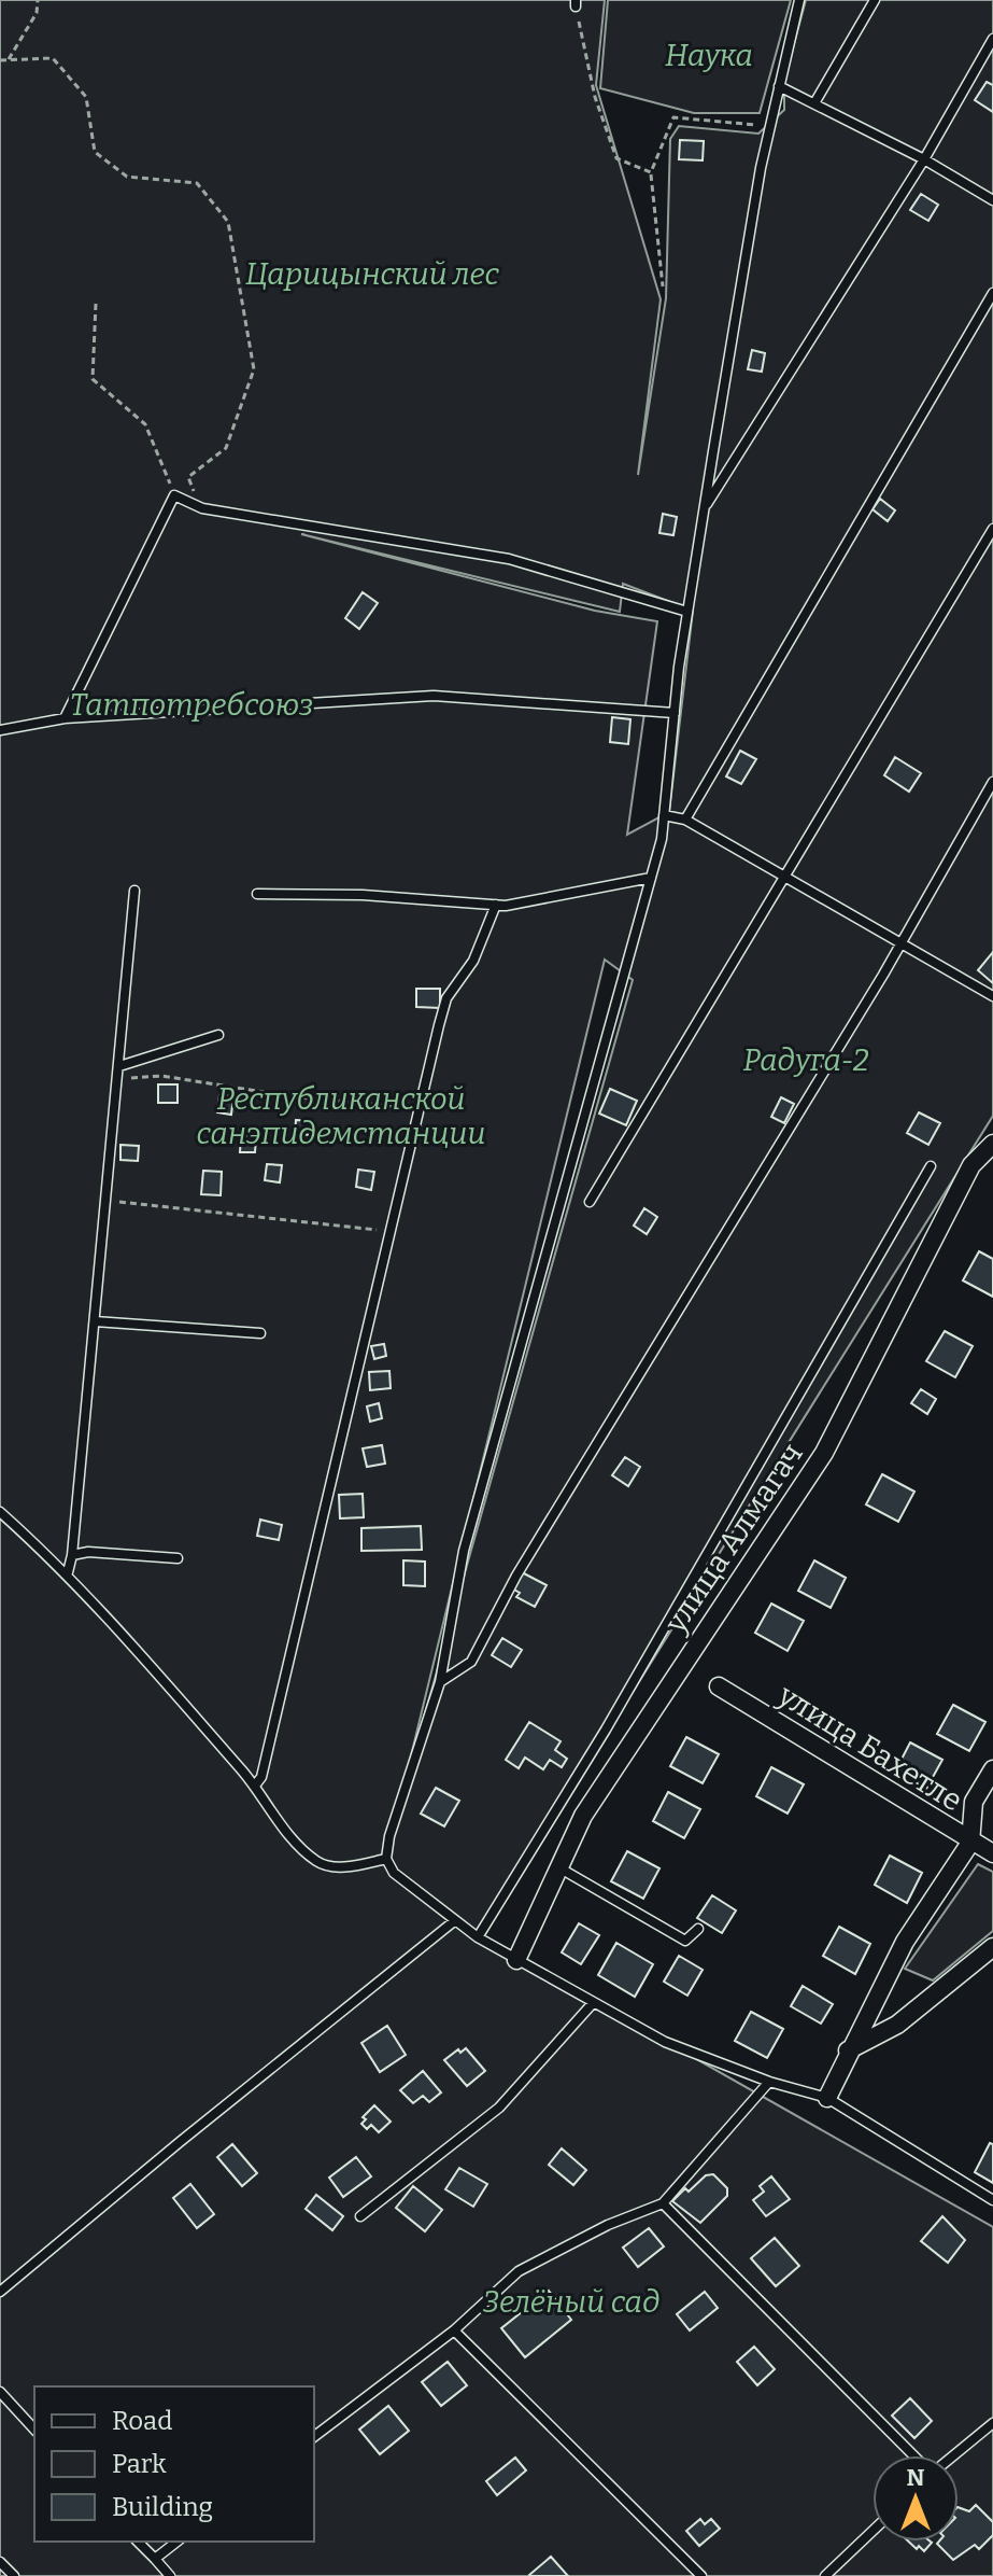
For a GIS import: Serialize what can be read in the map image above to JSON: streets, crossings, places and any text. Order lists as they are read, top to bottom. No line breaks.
{"streets":{"street":["улица Алмагач","улица Бахетле"]},"parks":["Наука","Царицынский лес","Татпотребсоюз","Радуга-2","Республиканской санэпидемстанции","Зелёный сад"],"legend":["Road","Park","Building"],"north":"top"}
